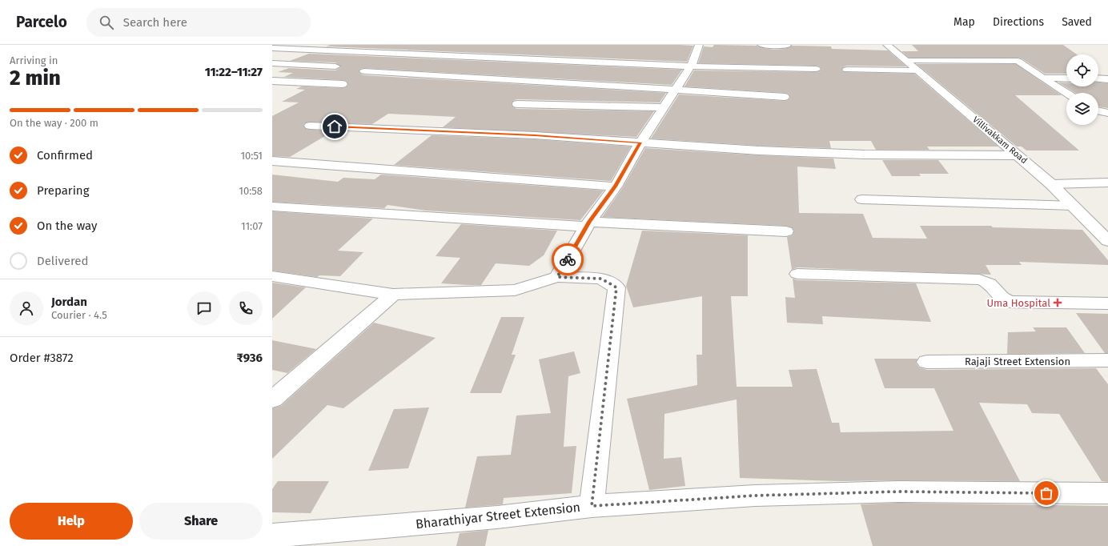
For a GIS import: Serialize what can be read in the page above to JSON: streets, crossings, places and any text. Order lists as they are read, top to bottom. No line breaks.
{"streets":{"street":["Villivakkam Road","Rajaji Street Extension","Bharathiyar Street Extension"]},"places":{"health":["Uma Hospital"]},"page":{"header":"Parcelo","search":"Search here","nav":["Map","Directions","Saved"],"heading":["2 min","Arriving in","11:22–11:27"],"panel":["Jordan","Courier · 4.5","Order #3872","₹936"],"bar":"On the way · 200 m","list":[["Confirmed","10:51"],["Preparing","10:58"],["On the way","11:07"],"Delivered"],"buttons":["Help","Share"]}}
